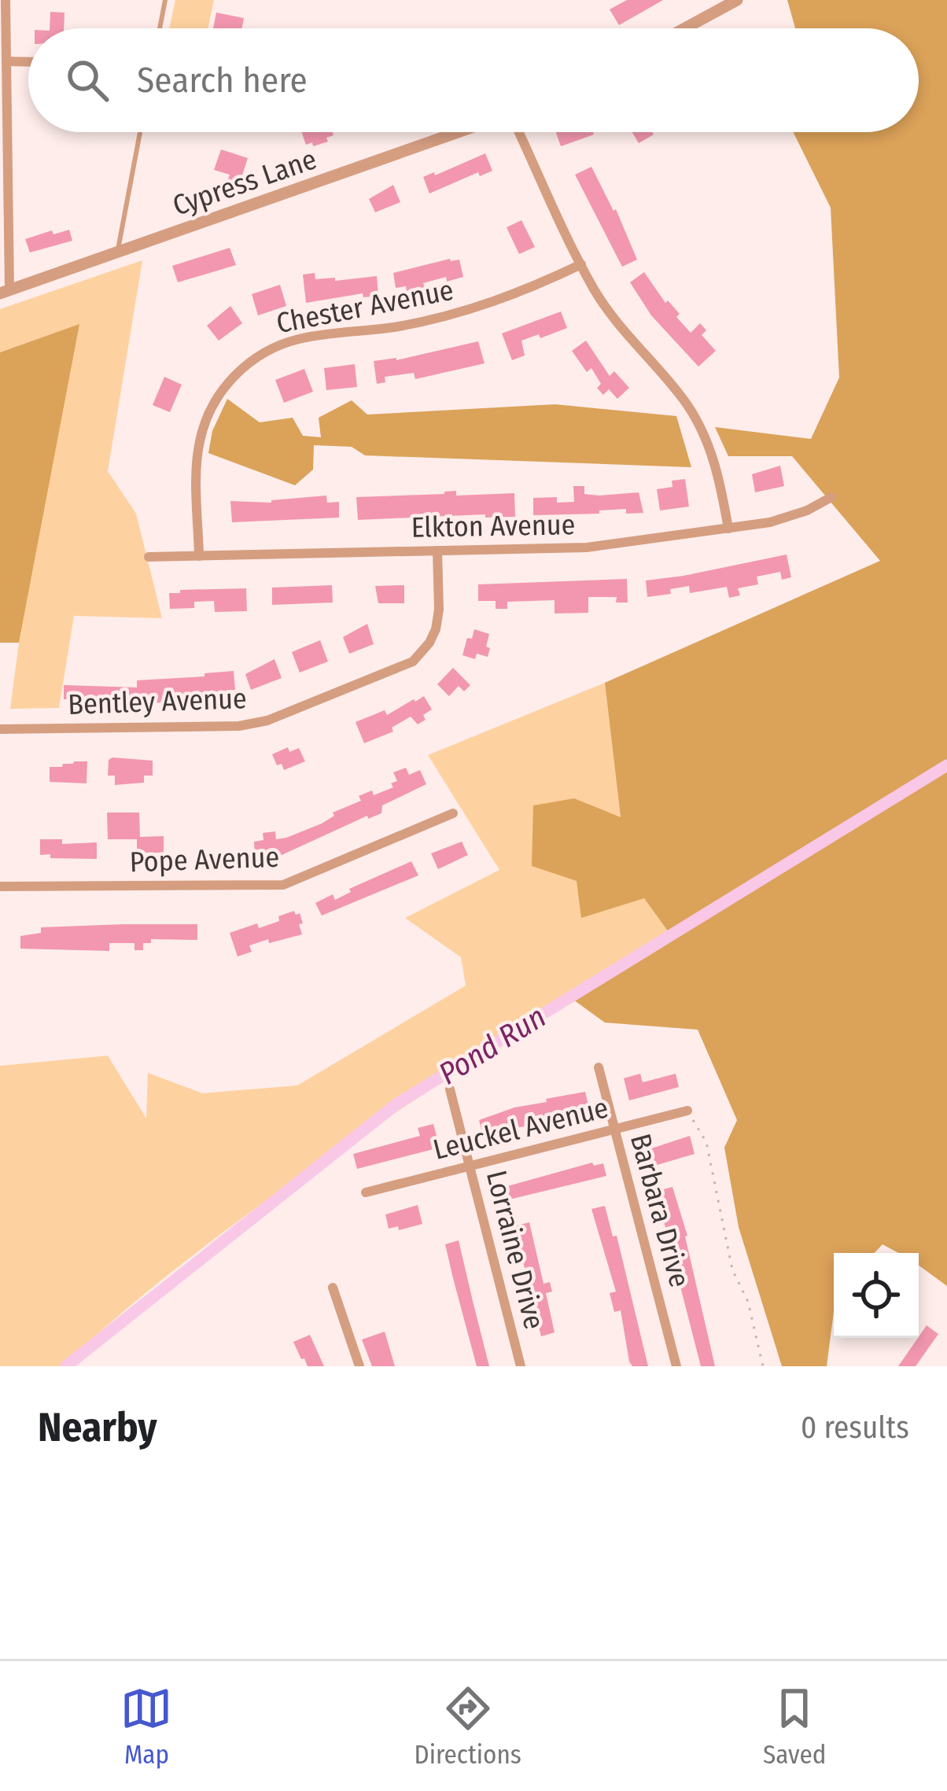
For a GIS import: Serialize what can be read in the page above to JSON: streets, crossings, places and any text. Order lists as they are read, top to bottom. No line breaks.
{"streets":{"street":["Cypress Lane","Chester Avenue","Elkton Avenue","Bentley Avenue","Pope Avenue","Leuckel Avenue","Barbara Drive","Lorraine Drive"]},"crossings":[["Chester Avenue","Elkton Avenue"],["Elkton Avenue","Bentley Avenue"],["Leuckel Avenue","Barbara Drive"],["Leuckel Avenue","Lorraine Drive"]],"water":["Pond Run"],"page":{"search":"Search here","heading":["Nearby","0 results"],"nav":["Map","Directions","Saved"]}}
